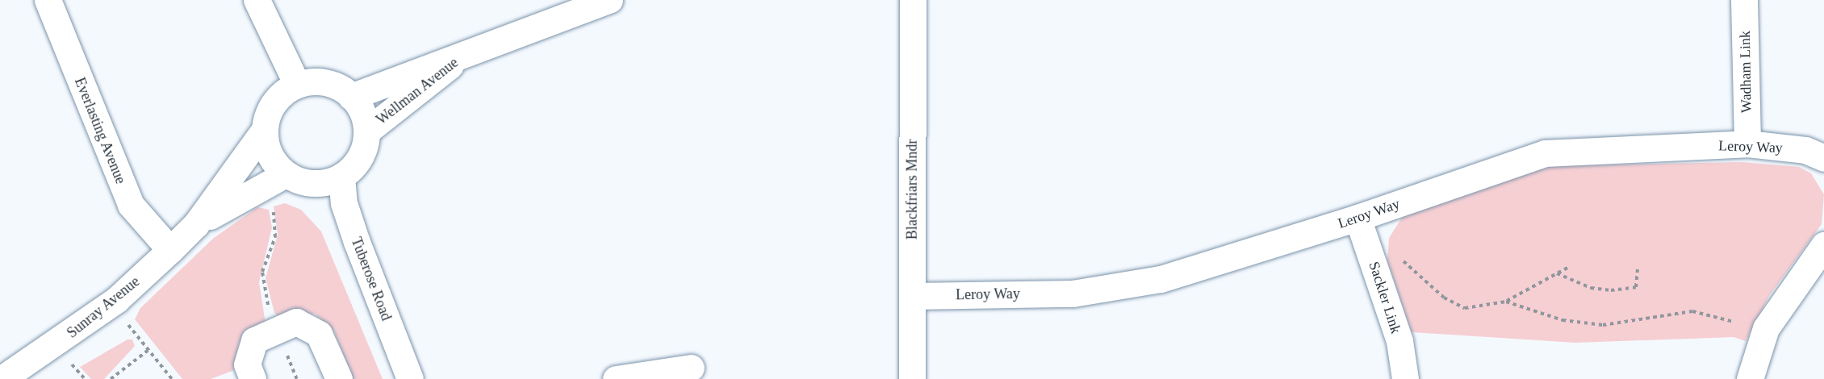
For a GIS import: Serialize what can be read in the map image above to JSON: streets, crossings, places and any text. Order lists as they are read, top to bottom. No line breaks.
{"streets":{"street":["Wadham Link","Wellman Avenue","Everlasting Avenue","Leroy Way","Blackfriars Mndr","Tuberose Road","Sackler Link","Sunray Avenue"]},"crossings":[["Wadham Link","Leroy Way"],["Wellman Avenue","Tuberose Road"],["Wellman Avenue","Sunray Avenue"],["Everlasting Avenue","Sunray Avenue"],["Leroy Way","Blackfriars Mndr"],["Leroy Way","Sackler Link"],["Tuberose Road","Sunray Avenue"]]}
